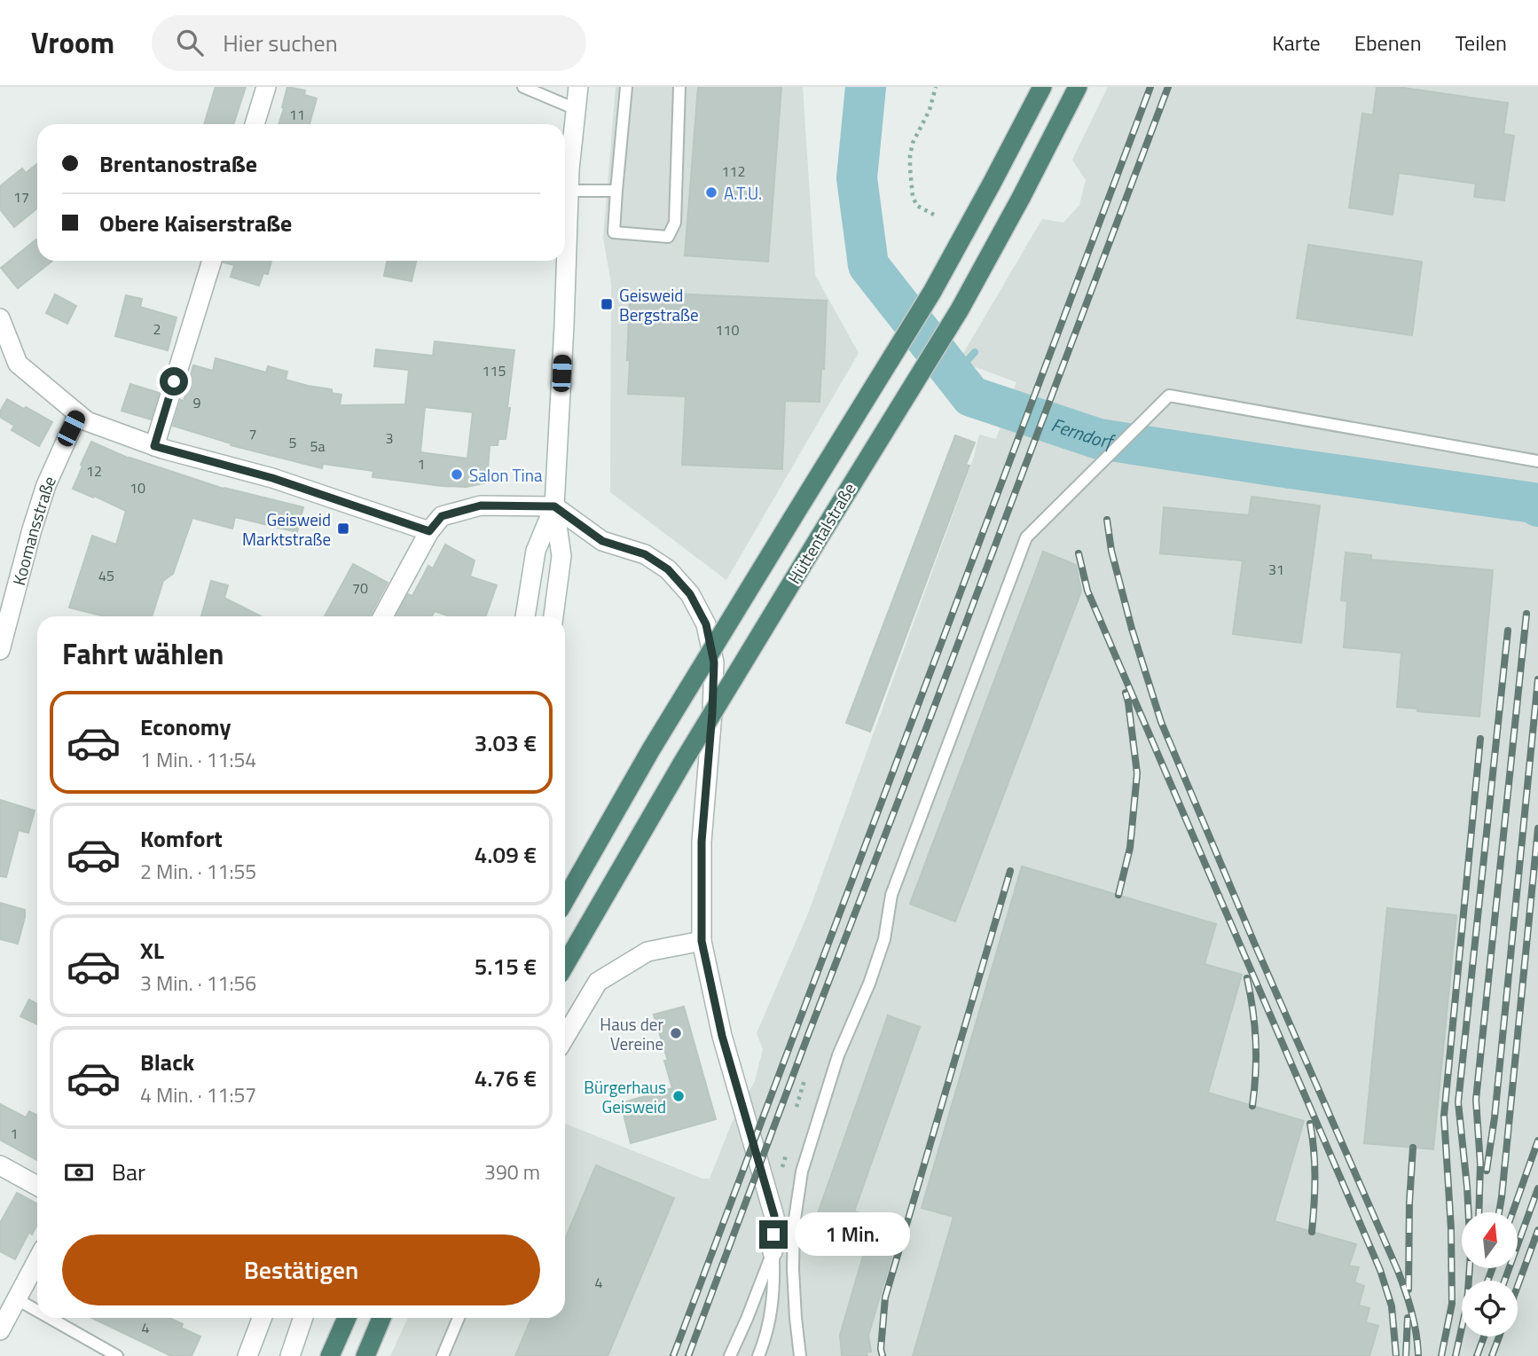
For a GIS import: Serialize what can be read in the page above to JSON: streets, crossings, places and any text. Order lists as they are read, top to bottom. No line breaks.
{"streets":{"highway":["Hüttentalstraße"],"street":["Koomansstraße"]},"water":["Ferndorf"],"places":{"other":["A.T.U.","Salon Tina","Haus der Vereine","Bürgerhaus Geisweid"],"transit":["Geisweid Bergstraße","Geisweid Marktstraße"]},"house_numbers":["11","112","17","2","110","115","9","7","3","5","5a","1","12","10","31","45","70","1","4","4"],"north":"top","page":{"header":"Vroom","search":"Hier suchen","nav":["Karte","Ebenen","Teilen"],"banner":["Brentanostraße","Obere Kaiserstraße"],"heading":"Fahrt wählen","list":[{"name":"Economy","note":"1 Min. · 11:54","value":"3.03 €"},{"name":"Komfort","note":"2 Min. · 11:55","value":"4.09 €"},{"name":"XL","note":"3 Min. · 11:56","value":"5.15 €"},{"name":"Black","note":"4 Min. · 11:57","value":"4.76 €"}],"pay":["Bar","390 m"],"bubble":"1 Min.","buttons":"Bestätigen"}}
